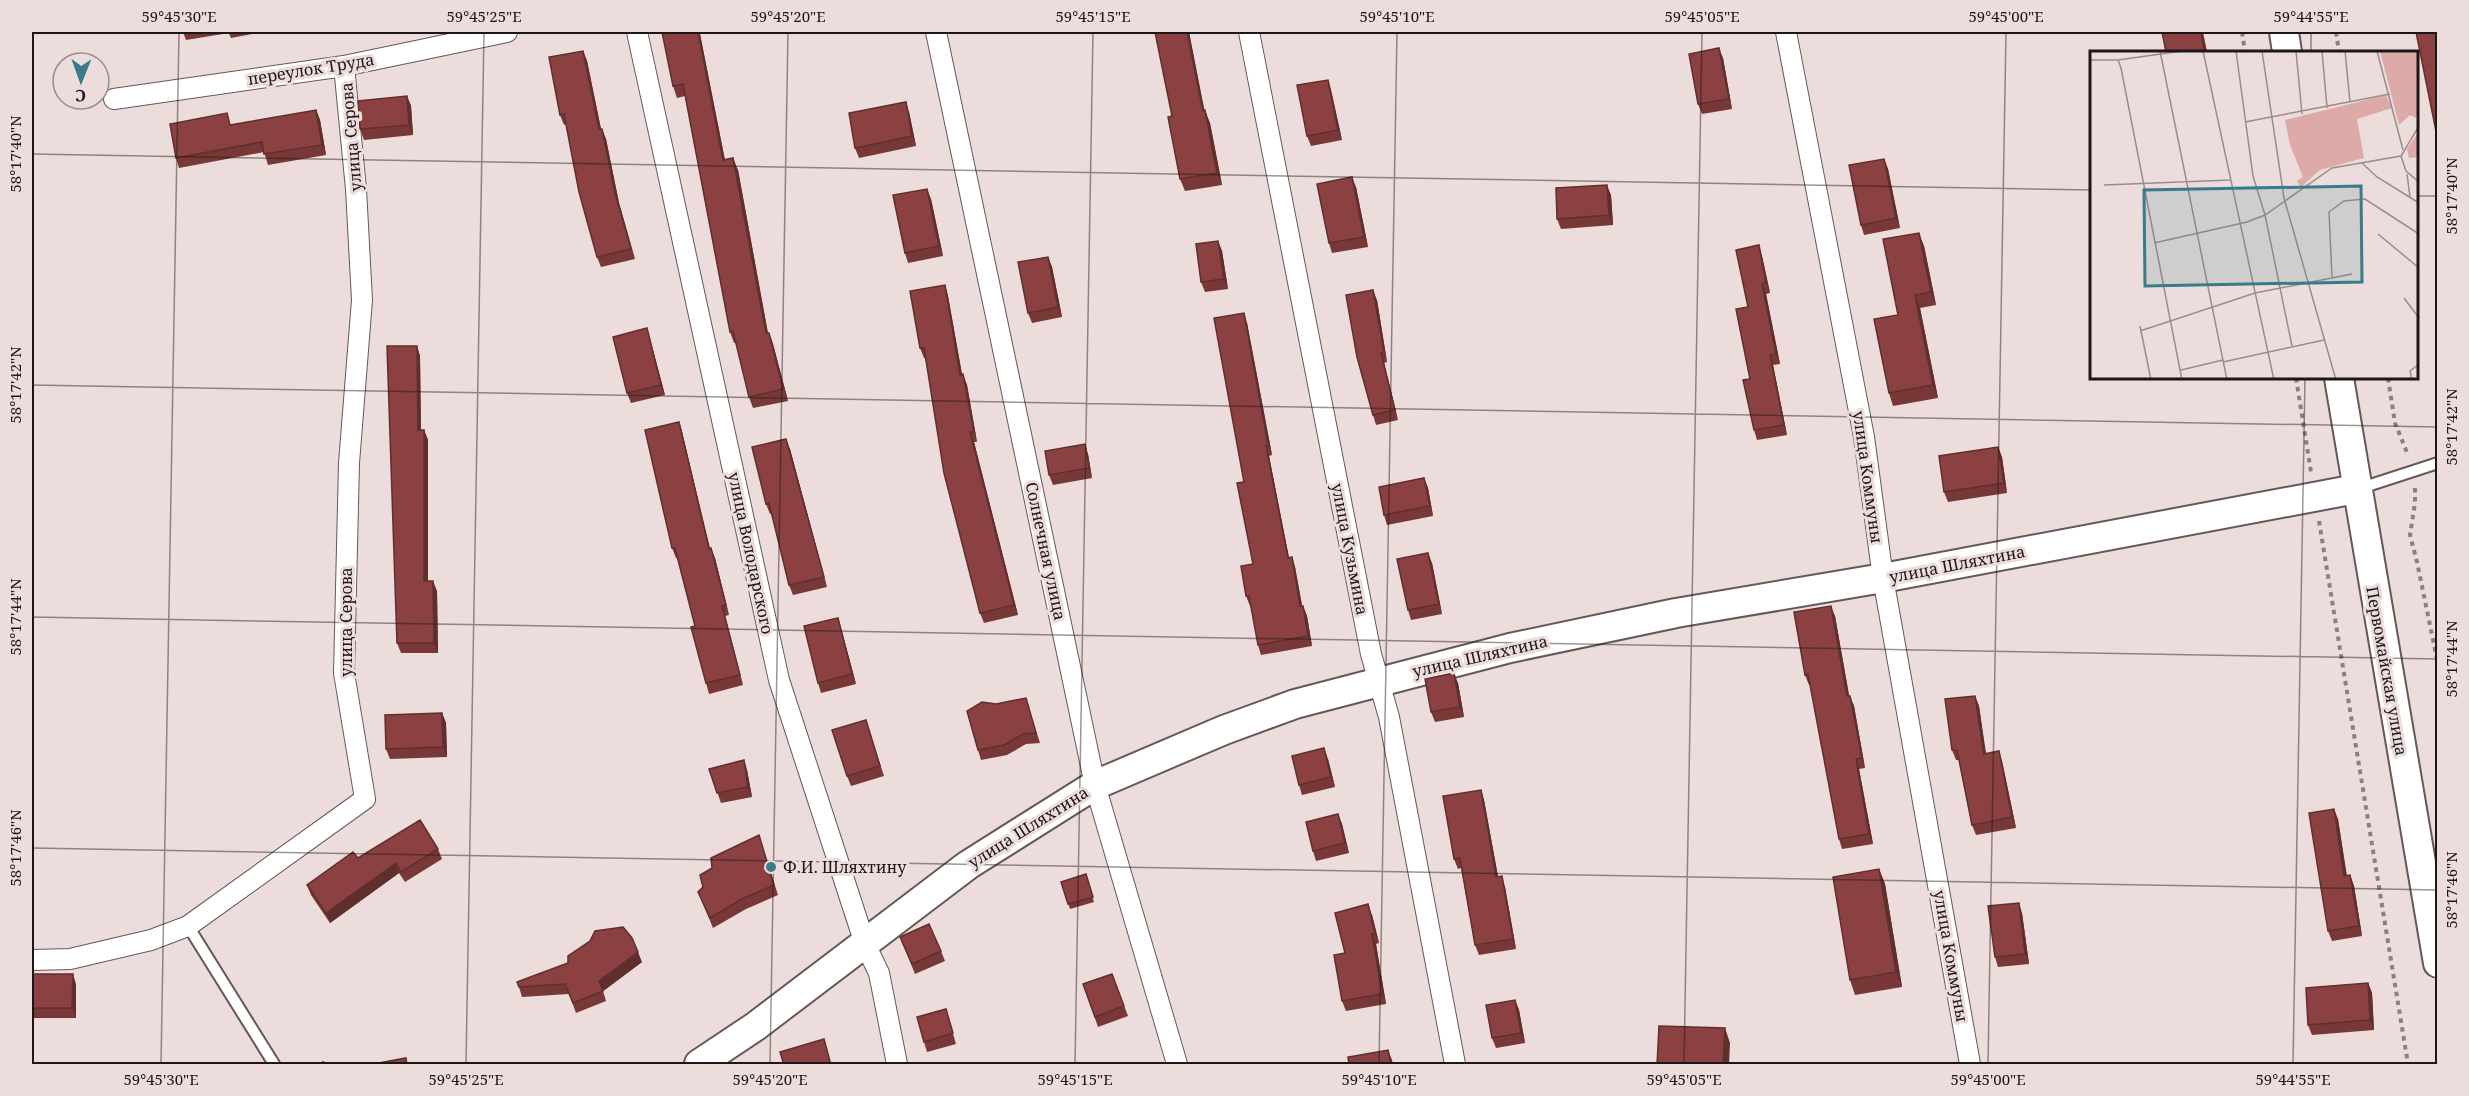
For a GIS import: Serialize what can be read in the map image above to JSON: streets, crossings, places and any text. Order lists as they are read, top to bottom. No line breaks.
{"streets":{"main road":["улица Шляхтина","Первомайская улица"],"street":["переулок Труда","улица Серова","улица Коммуны","улица Кузьмина","Солнечная улица","улица Володарского"]},"crossings":[["переулок Труда","улица Серова"],["улица Коммуны","улица Шляхтина"],["улица Кузьмина","улица Шляхтина"],["Солнечная улица","улица Шляхтина"],["улица Володарского","улица Шляхтина"],["улица Шляхтина","Первомайская улица"]],"places":["Ф.И. Шляхтину"],"north":"bottom","coordinates":["59°45'30\"E","59°45'25\"E","59°45'20\"E","59°45'15\"E","59°45'10\"E","59°45'05\"E","59°45'00\"E","59°44'55\"E","58°17'40\"N","58°17'42\"N","58°17'44\"N","58°17'46\"N"]}
